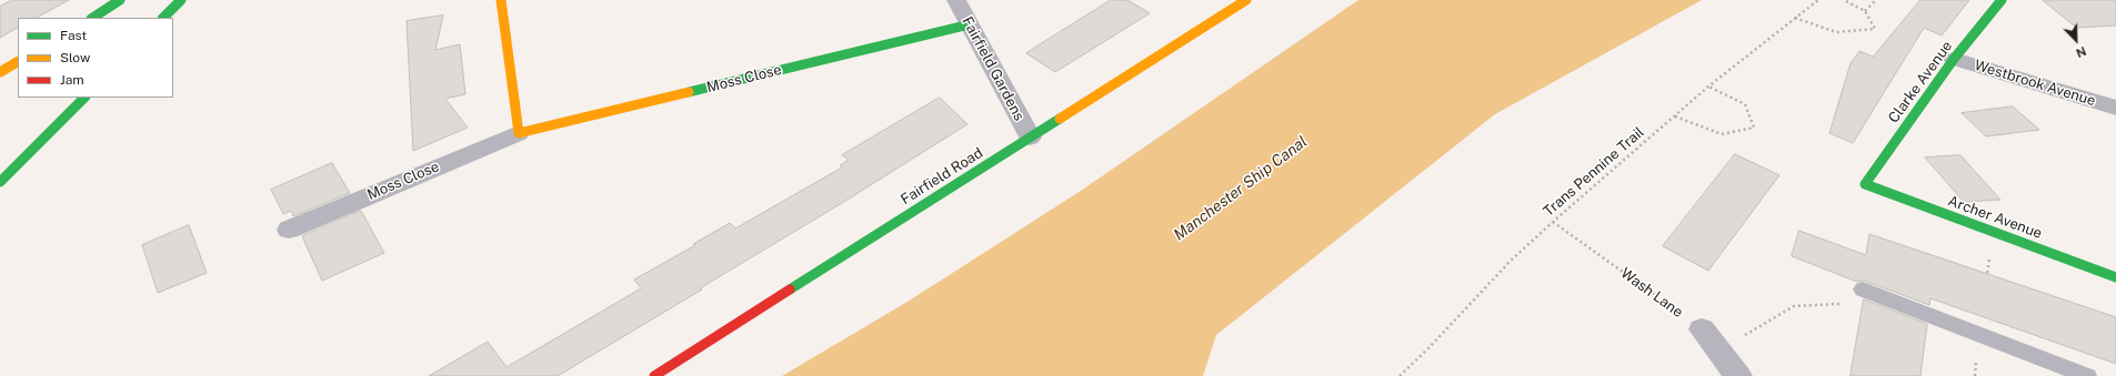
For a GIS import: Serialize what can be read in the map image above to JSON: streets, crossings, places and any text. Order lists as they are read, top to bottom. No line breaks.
{"streets":{"street":["Fairfield Gardens","Moss Close","Clarke Avenue","Westbrook Avenue","Fairfield Road","Archer Avenue"],"path":["Trans Pennine Trail","Wash Lane"]},"crossings":[["Fairfield Gardens","Moss Close"],["Fairfield Gardens","Fairfield Road"],["Clarke Avenue","Westbrook Avenue"],["Clarke Avenue","Archer Avenue"],["Trans Pennine Trail","Wash Lane"]],"water":["Manchester Ship Canal"],"legend":["Fast","Slow","Jam"],"north":"bottom right"}
